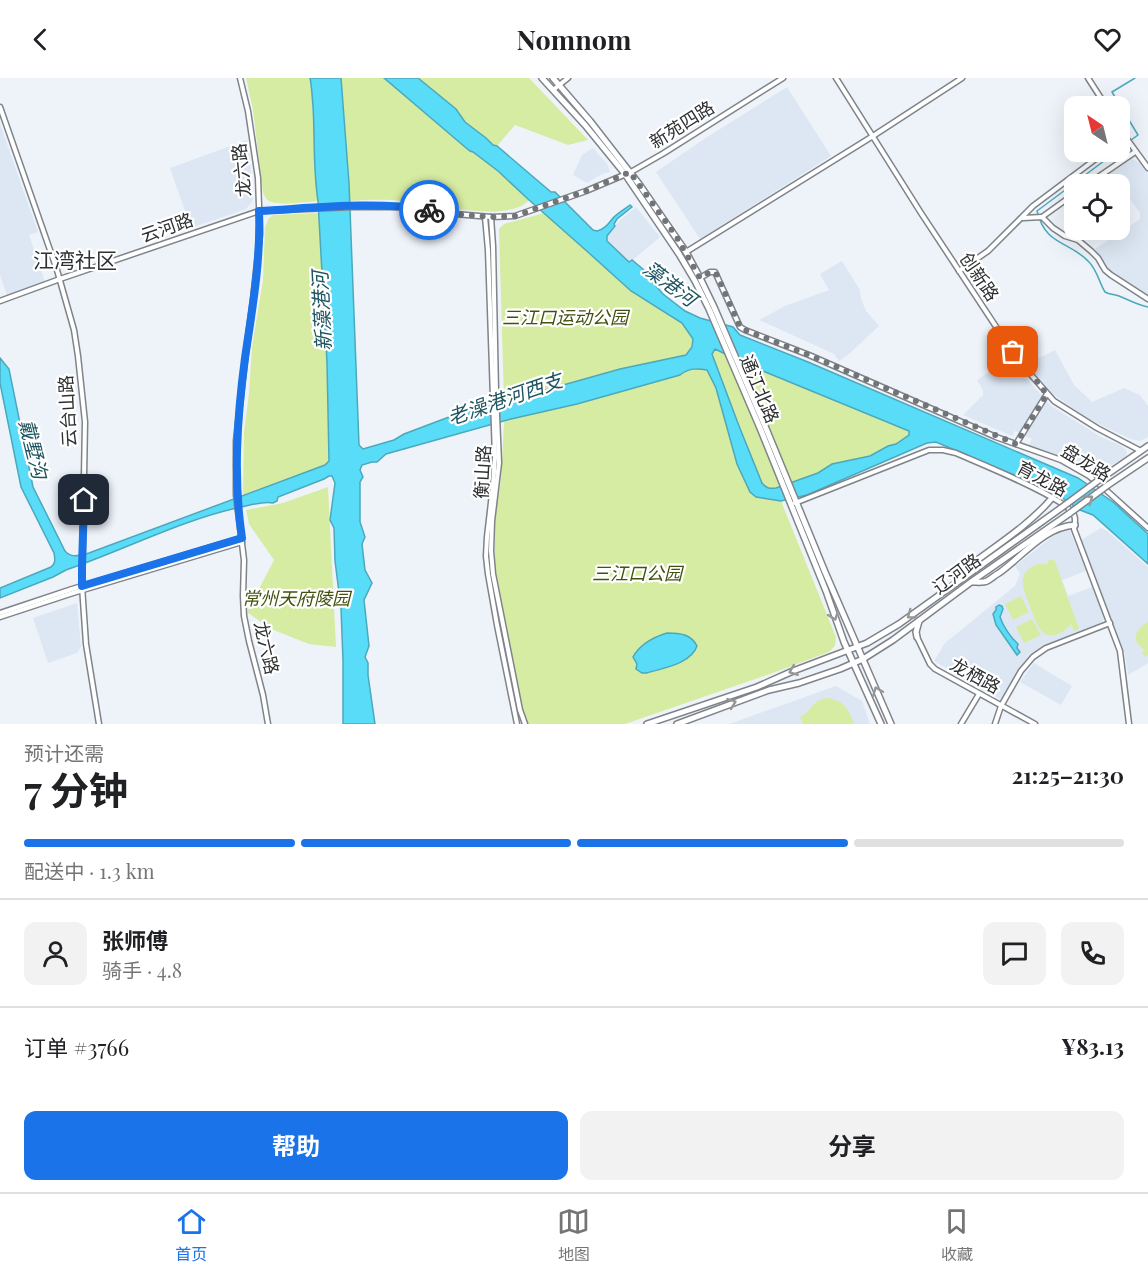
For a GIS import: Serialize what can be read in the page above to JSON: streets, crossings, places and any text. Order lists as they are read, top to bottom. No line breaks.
{"streets":{"main road":["通江北路","辽河路"],"street":["新苑四路","龙六路","云河路","创新路","云台山路","盘龙路","衡山路","育龙路","龙栖路"]},"crossings":[["新苑四路","通江北路"],["龙六路","云河路"],["云河路","云台山路"],["云河路","衡山路"],["创新路","辽河路"],["通江北路","盘龙路"]],"districts":["江湾社区"],"water":["藻港河","新藻港河","老澡港河西支","戴墅沟"],"parks":["三江口运动公园","三江口公园","常州天府陵园"],"north":"top left","page":{"header":"Nomnom","heading":["7 分钟","预计还需","21:25–21:30"],"panel":["张师傅","骑手 · 4.8","订单 #3766","¥83.13"],"bar":"配送中 · 1.3 km","buttons":["帮助","分享"],"tabs":["首页","地图","收藏"]}}
